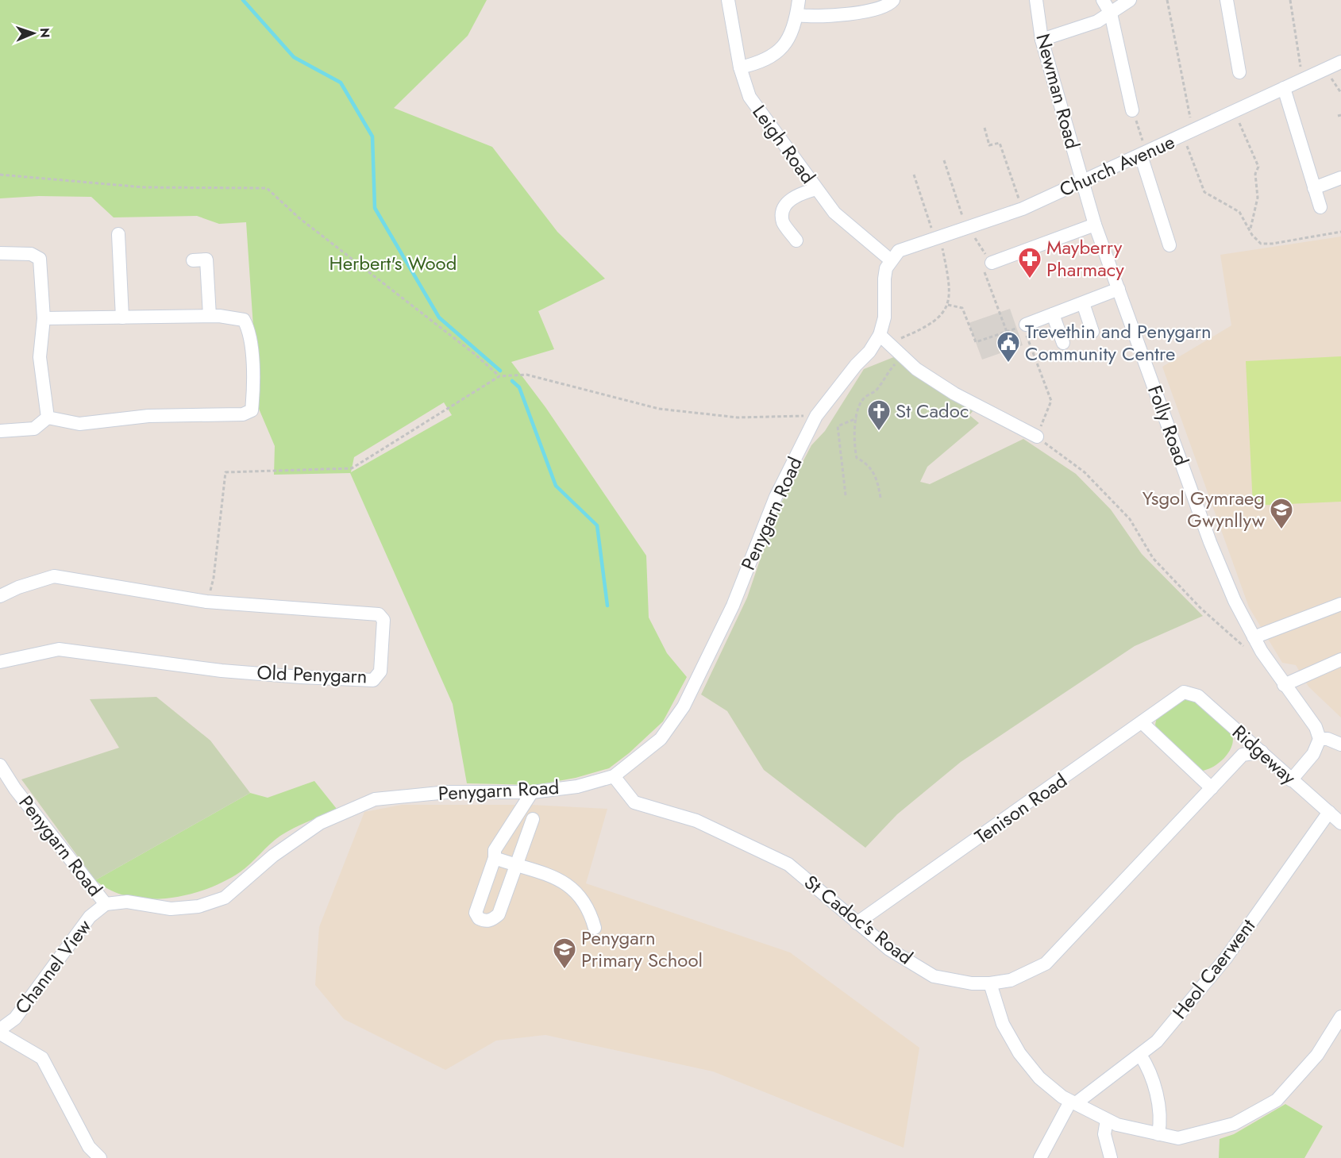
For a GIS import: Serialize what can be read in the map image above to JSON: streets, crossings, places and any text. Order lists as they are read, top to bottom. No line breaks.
{"streets":{"street":["Newman Road","Leigh Road","Church Avenue","Folly Road","Penygarn Road","Old Penygarn","Ridgeway","Tenison Road","St Cadoc's Road","Channel View","Heol Caerwent"]},"crossings":[["Newman Road","Church Avenue"],["Newman Road","Folly Road"],["Leigh Road","Church Avenue"],["Leigh Road","Penygarn Road"],["Church Avenue","Folly Road"],["Church Avenue","Penygarn Road"],["Penygarn Road","St Cadoc's Road"],["Penygarn Road","Channel View"],["Ridgeway","Tenison Road"],["Ridgeway","St Cadoc's Road"],["Ridgeway","Heol Caerwent"],["Tenison Road","St Cadoc's Road"]],"parks":["Herbert's Wood"],"places":{"pharmacy":["Mayberry Pharmacy"],"public building":["Trevethin and Penygarn Community Centre"],"church":["St Cadoc"],"school or university":["Ysgol Gymraeg Gwynllyw","Penygarn Primary School"]},"north":"right"}
